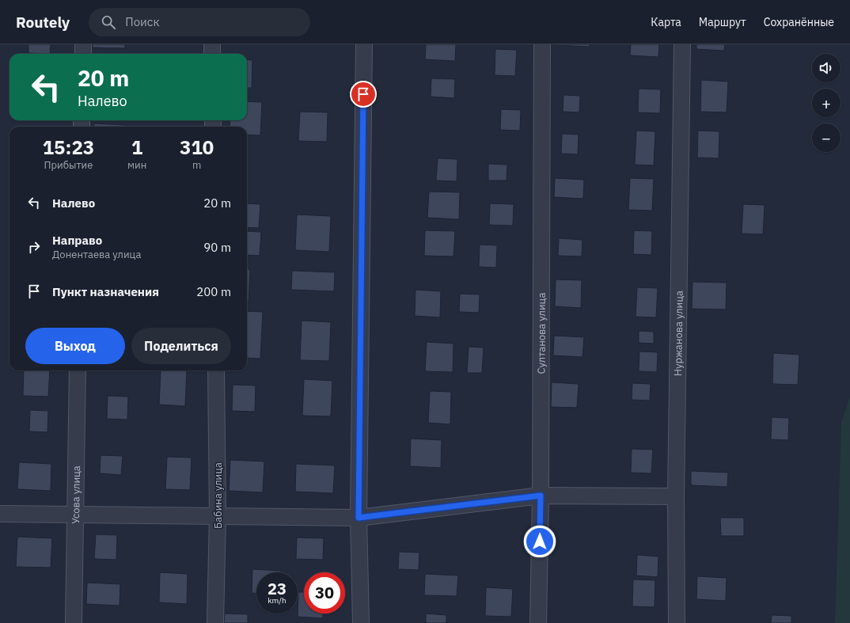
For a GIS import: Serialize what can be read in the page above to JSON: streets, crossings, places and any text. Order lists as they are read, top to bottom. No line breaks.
{"streets":{"street":["Нуржанова улица","Султанова улица","Усова улица","Бабина улица"]},"page":{"header":"Routely","search":"Поиск","nav":["Карта","Маршрут","Сохранённые"],"map_buttons":["+","−"],"turn":["20 m","Налево"],"eta":["15:23","Прибытие","1","мин","310","m"],"list":[{"name":"Налево","value":"20 m"},{"name":"Направо","note":"Донентаева улица","value":"90 m"},{"name":"Пункт назначения","value":"200 m"}],"buttons":["Выход","Поделиться"],"speed":"23 km/h","limit":"30"}}
